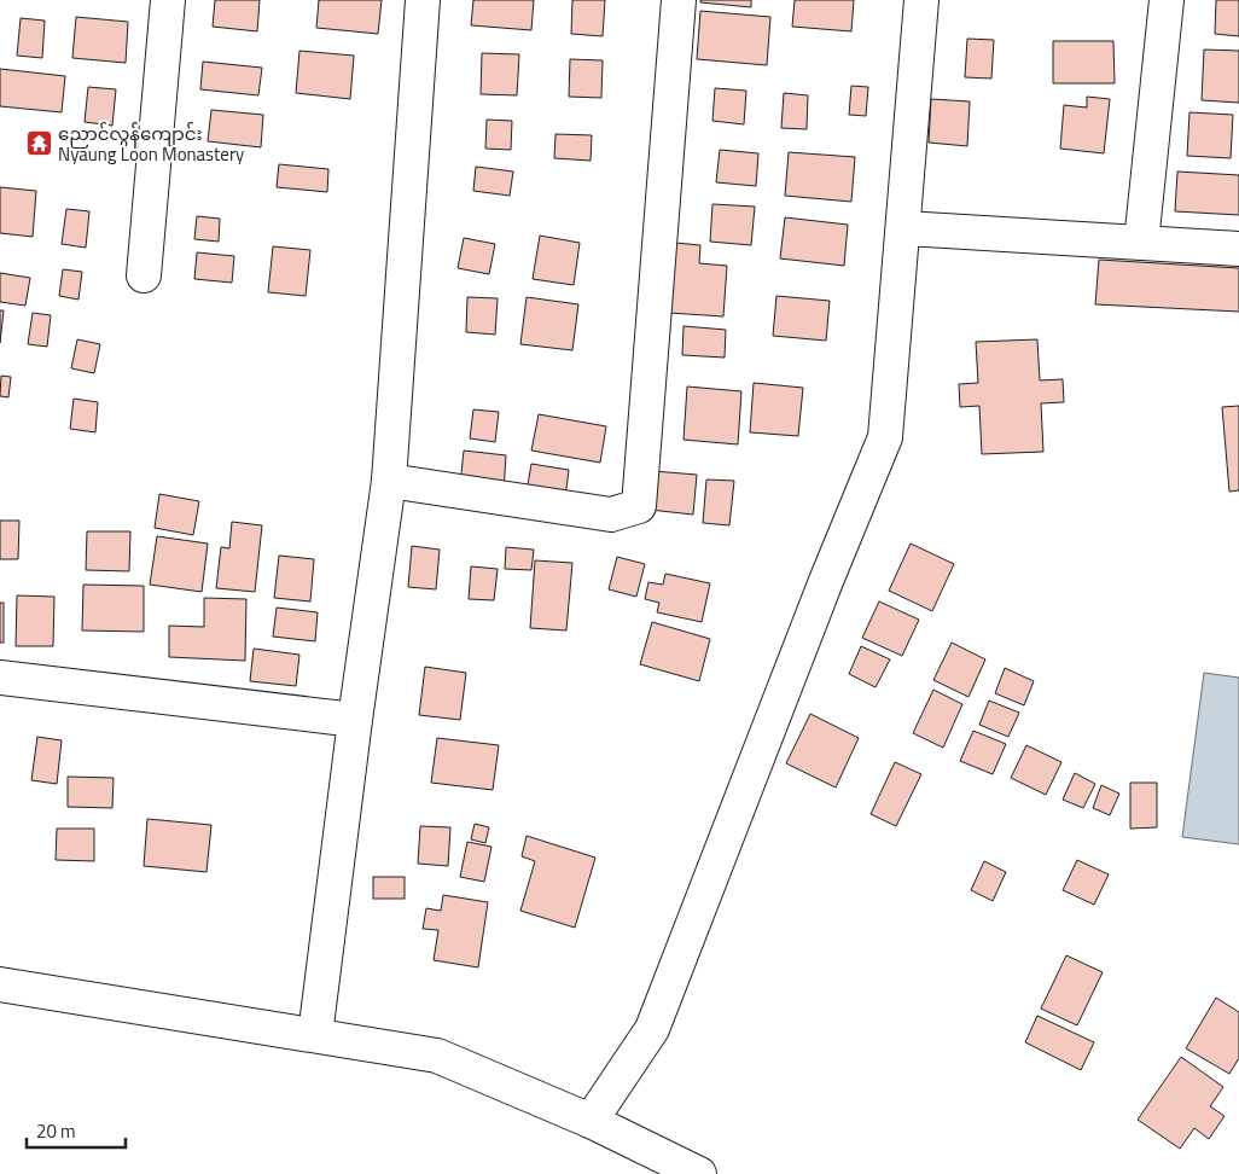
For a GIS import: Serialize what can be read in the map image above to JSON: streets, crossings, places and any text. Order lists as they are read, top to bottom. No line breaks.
{"places":{"temple":["ညောင်လွန်ကျောင်း Nyaung Loon Monastery"]},"scale_bar":"20 m"}
